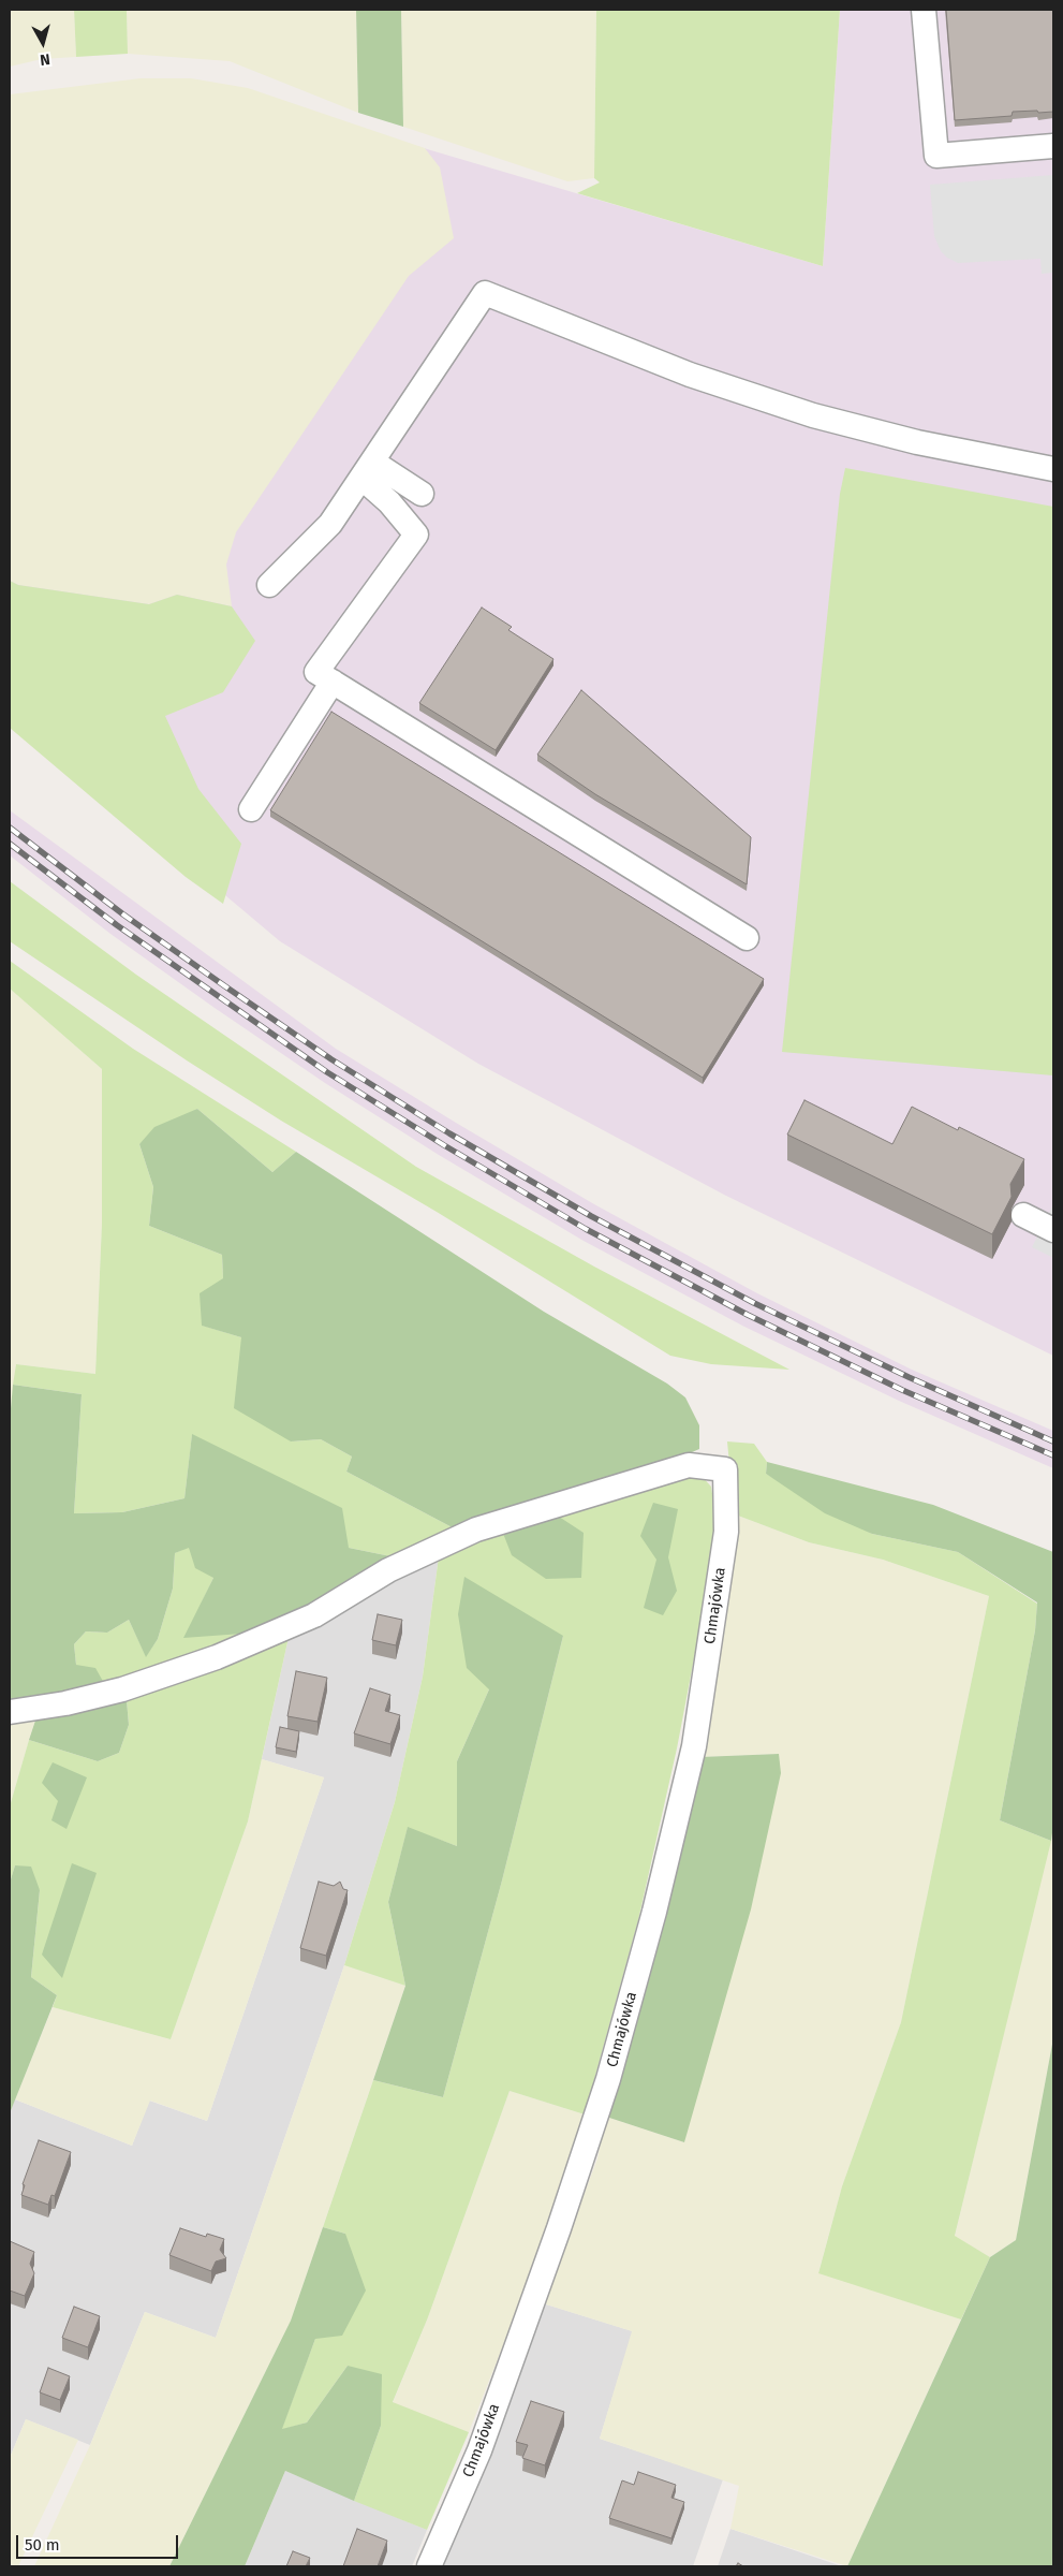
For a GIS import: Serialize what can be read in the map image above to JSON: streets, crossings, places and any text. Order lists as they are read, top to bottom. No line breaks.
{"streets":{"street":["Chmajówka"]},"scale_bar":"50 m","north":"bottom"}
